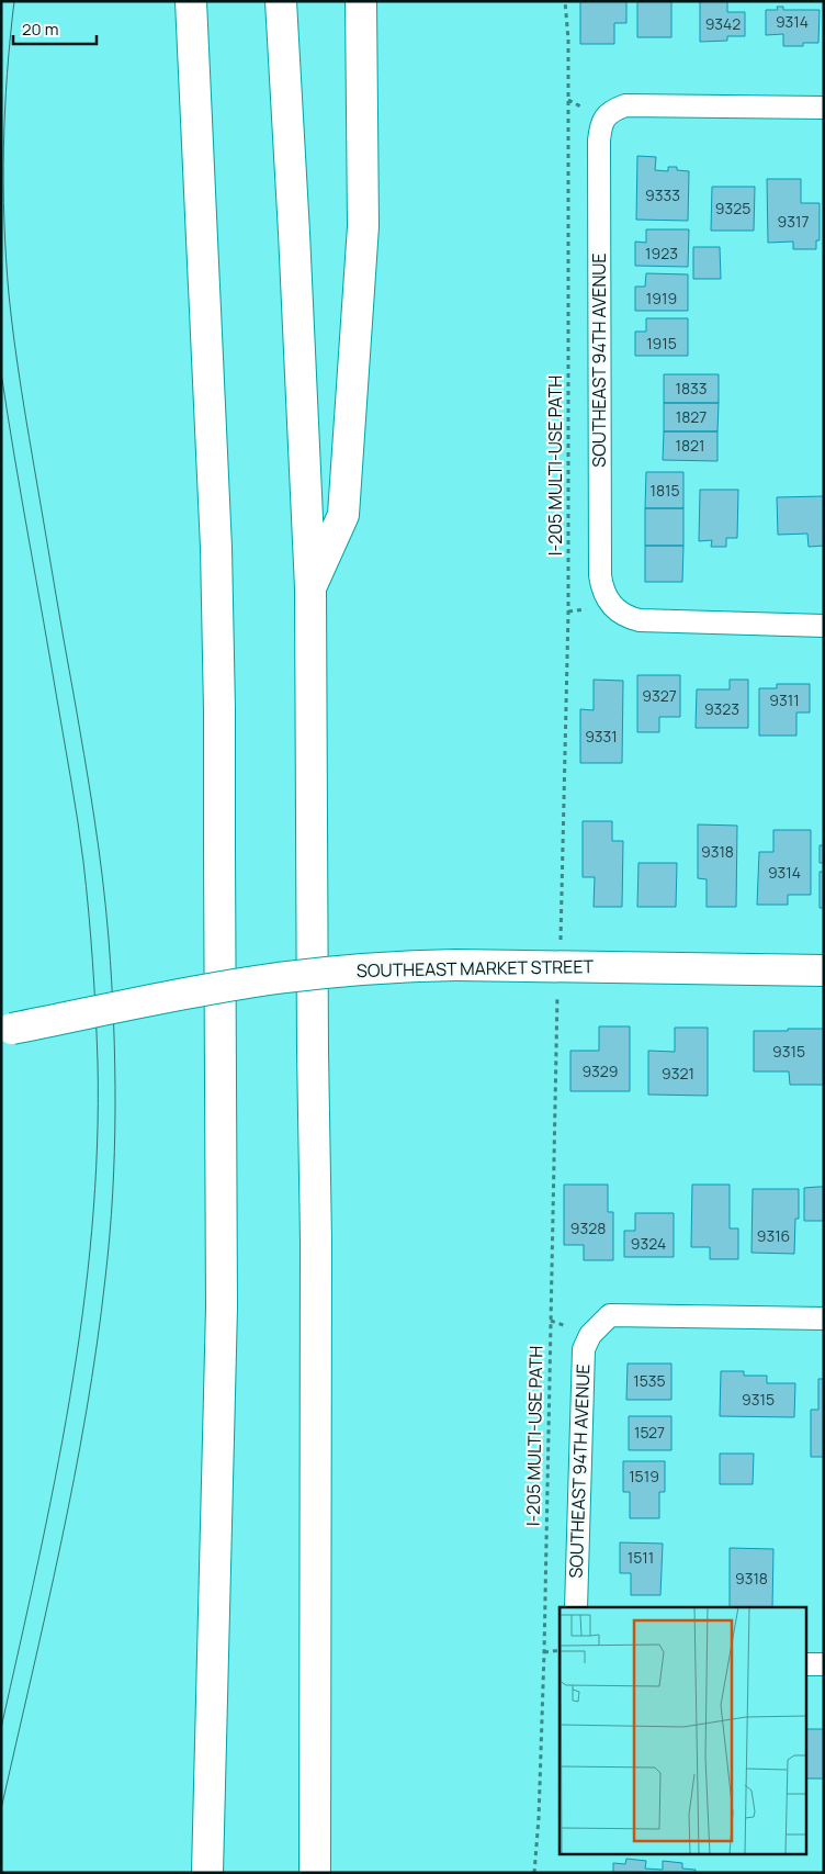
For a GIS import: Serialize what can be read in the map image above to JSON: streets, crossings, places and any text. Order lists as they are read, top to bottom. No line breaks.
{"streets":{"main road":["SOUTHEAST MARKET STREET"],"street":["SOUTHEAST 94TH AVENUE"],"path":["I-205 MULTI-USE PATH"]},"house_numbers":["9314","9342","9333","9325","9317","1923","1919","1915","1833","1827","1821","1815","9327","9311","9323","9331","9318","9314","9315","9329","9321","9328","9316","9324","1535","9315","1527","1519","1511","9318"],"scale_bar":"20 m"}
